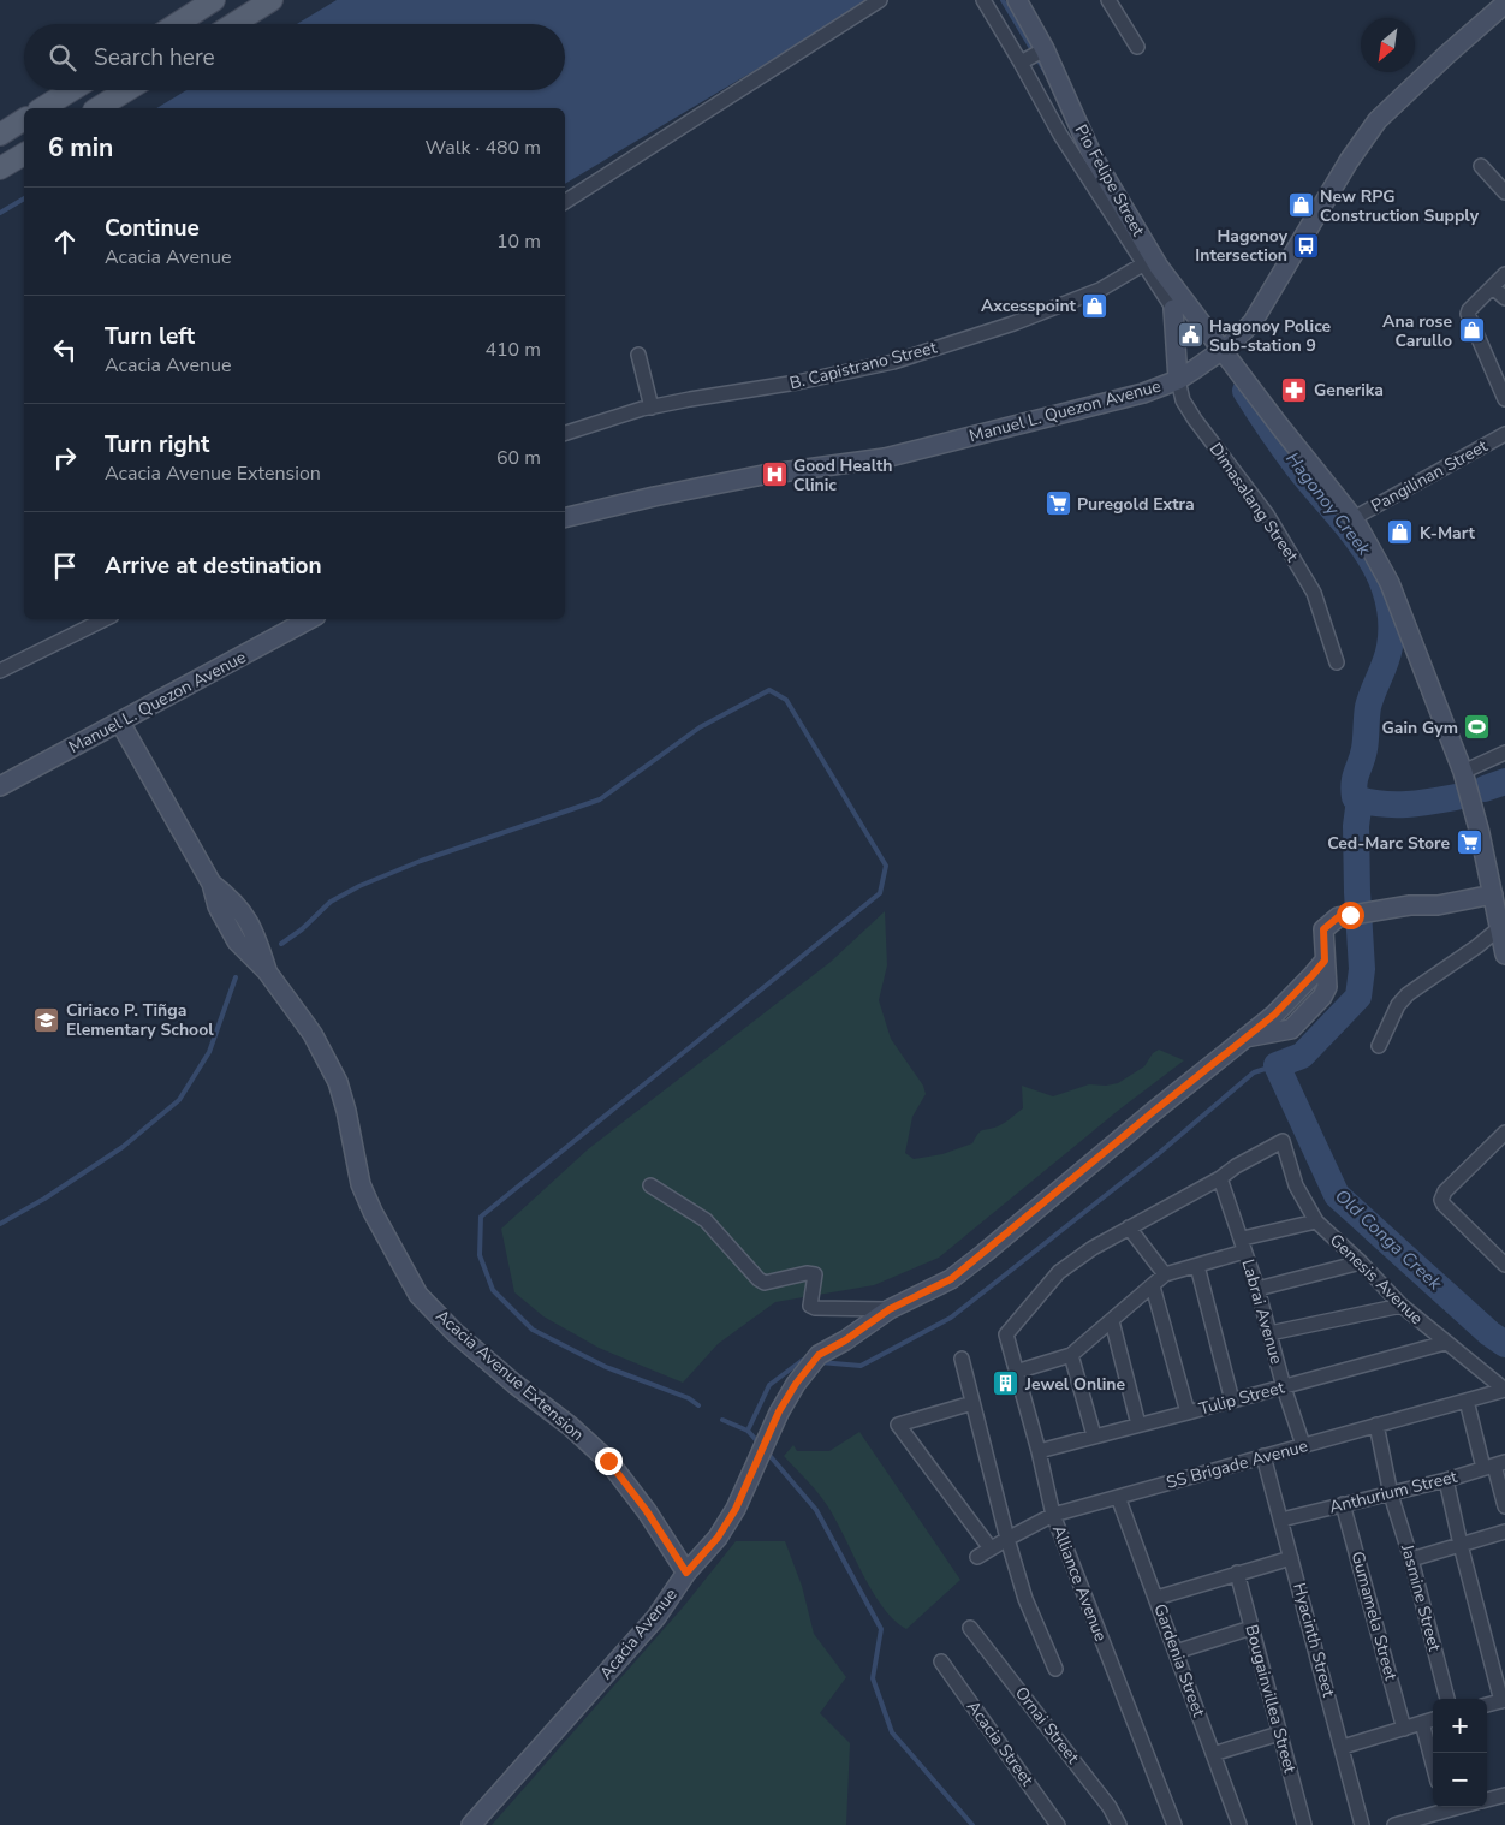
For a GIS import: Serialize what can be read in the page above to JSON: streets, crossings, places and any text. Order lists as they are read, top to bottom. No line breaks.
{"streets":{"main road":["Pio Felipe Street","Manuel L. Quezon Avenue","Acacia Avenue Extension","Acacia Avenue"],"street":["B. Capistrano Street","Pangilinan Street","Dimasalang Street","Genesis Avenue","Labrai Avenue","Tulip Street","SS Brigade Avenue","Anthurium Street","Alliance Avenue","Jasmine Street","Gumamela Street","Hyacinth Street","Gardenia Street","Bougainvillea Street","Ornai Street","Acacia Street"]},"crossings":[["Pio Felipe Street","B. Capistrano Street"],["Pio Felipe Street","Manuel L. Quezon Avenue"],["Pio Felipe Street","Pangilinan Street"],["Pio Felipe Street","Acacia Avenue"],["Manuel L. Quezon Avenue","Dimasalang Street"],["Manuel L. Quezon Avenue","Acacia Avenue Extension"],["Genesis Avenue","Labrai Avenue"],["Genesis Avenue","Tulip Street"],["Genesis Avenue","SS Brigade Avenue"],["Labrai Avenue","Tulip Street"],["Labrai Avenue","SS Brigade Avenue"],["Acacia Avenue Extension","Acacia Avenue"],["Tulip Street","Alliance Avenue"],["SS Brigade Avenue","Alliance Avenue"],["SS Brigade Avenue","Jasmine Street"],["SS Brigade Avenue","Hyacinth Street"],["SS Brigade Avenue","Gardenia Street"],["Anthurium Street","Jasmine Street"],["Anthurium Street","Gumamela Street"],["Anthurium Street","Hyacinth Street"]],"water":["Hagonoy Creek","Old Conga Creek"],"places":{"shop":["New RPG Construction Supply","Axcesspoint","Ana rose Carullo","K-Mart"],"bus stop":["Hagonoy Intersection"],"public building":["Hagonoy Police Sub-station 9"],"pharmacy":["Generika"],"hospital":["Good Health Clinic"],"supermarket":["Puregold Extra","Ced-Marc Store"],"sports":["Gain Gym"],"school or university":["Ciriaco P. Tiñga Elementary School"],"building":["Jewel Online"]},"north":"bottom left","page":{"search":"Search here","heading":["6 min","Walk · 480 m"],"list":[["Continue","Acacia Avenue","10 m"],["Turn left","Acacia Avenue","410 m"],["Turn right","Acacia Avenue Extension","60 m"],"Arrive at destination"],"map_buttons":["+","−"]}}
